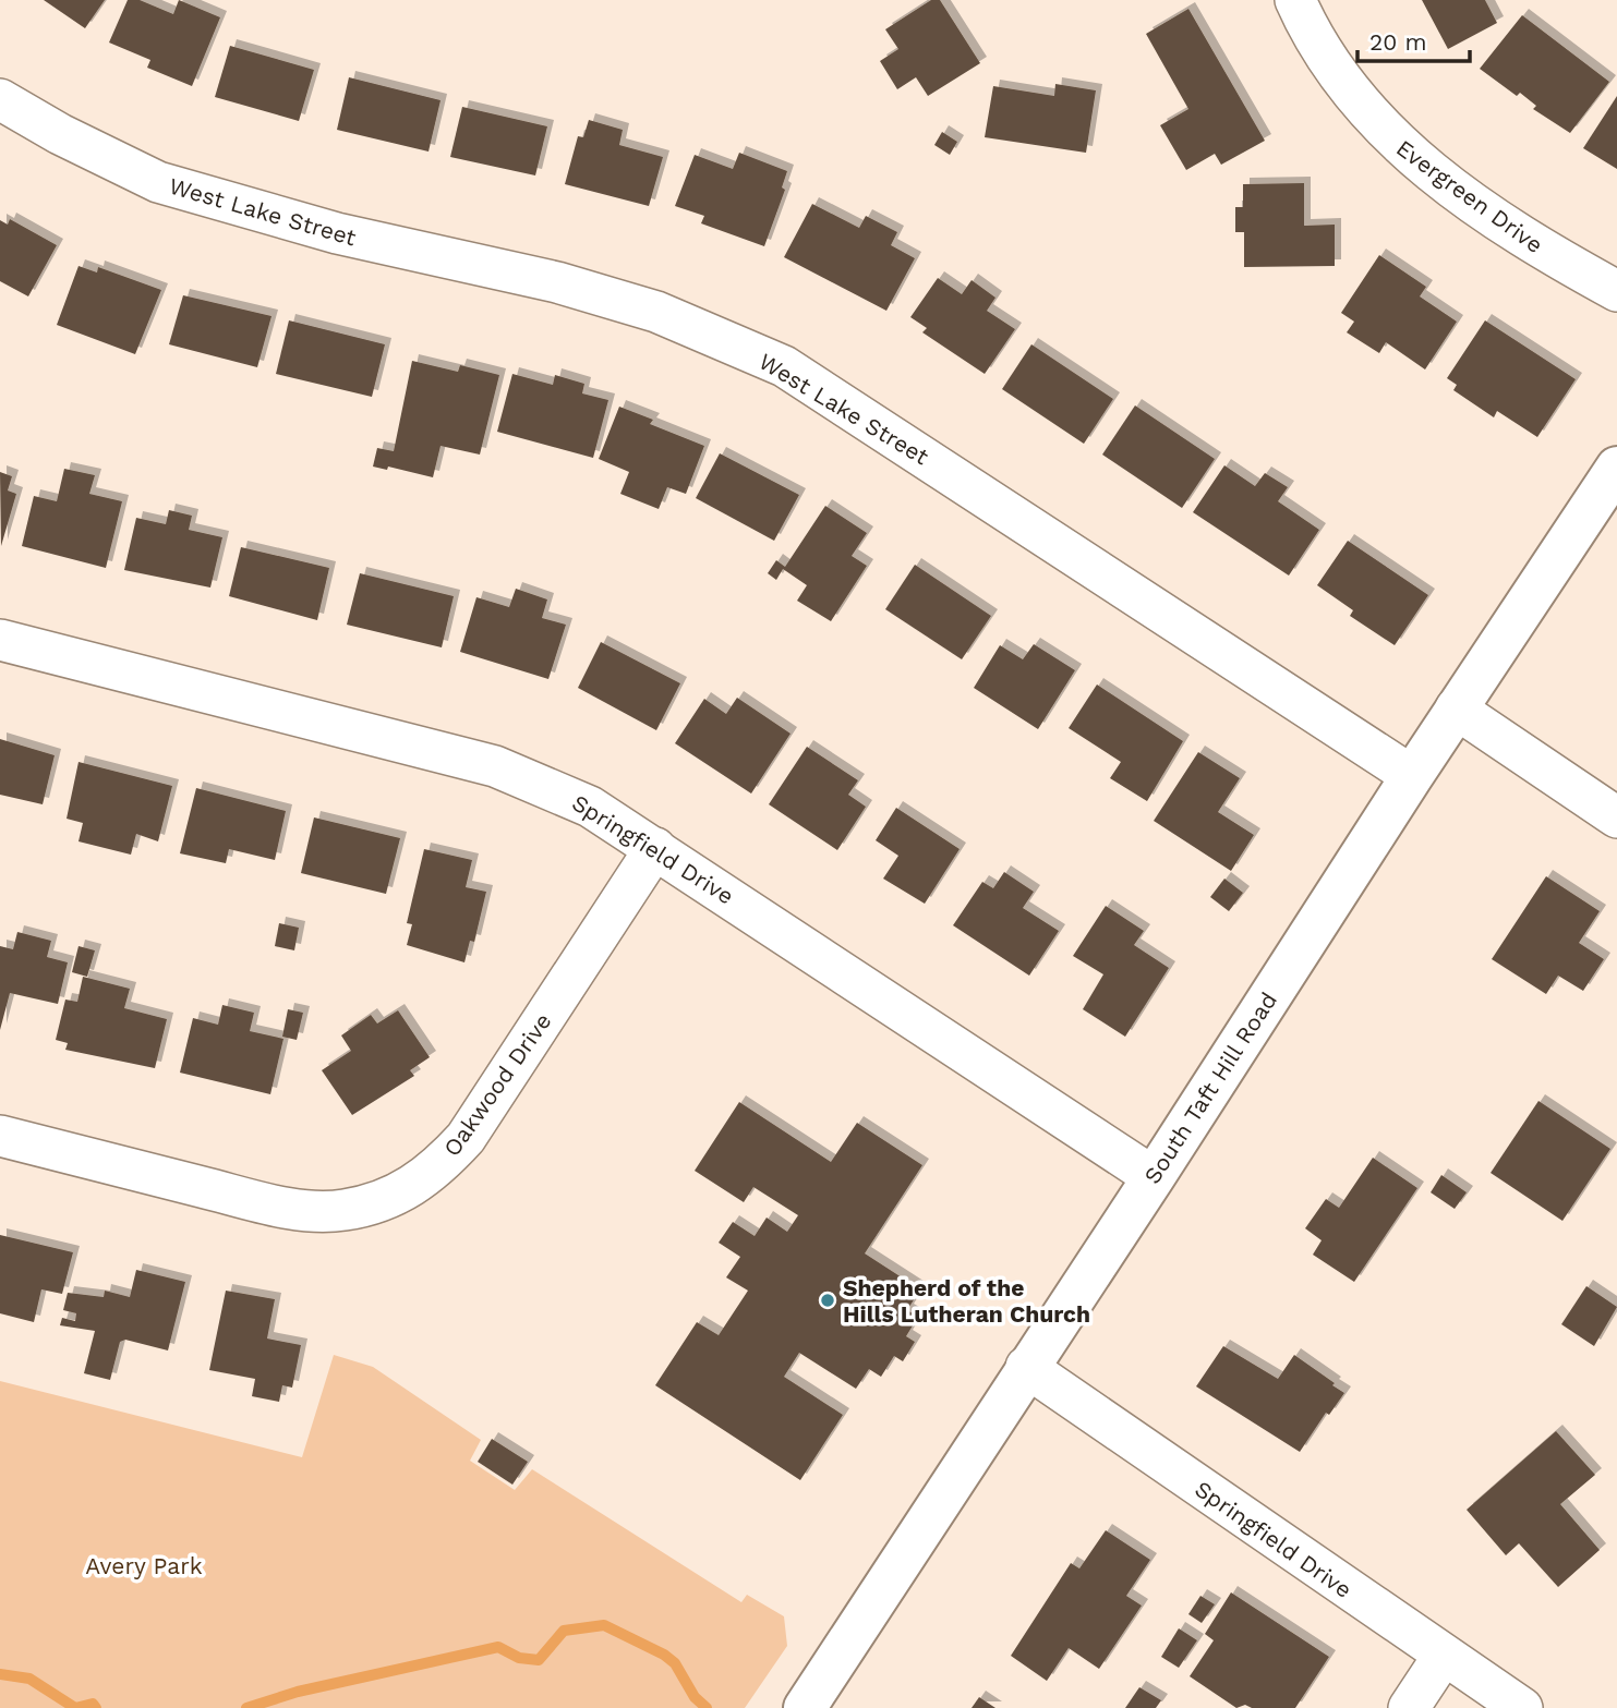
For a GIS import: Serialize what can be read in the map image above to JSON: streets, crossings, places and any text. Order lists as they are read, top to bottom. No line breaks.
{"streets":{"main road":["South Taft Hill Road"],"street":["Evergreen Drive","West Lake Street","Springfield Drive","Oakwood Drive"]},"crossings":[["West Lake Street","South Taft Hill Road"],["Springfield Drive","Oakwood Drive"],["Springfield Drive","South Taft Hill Road"]],"parks":["Avery Park"],"places":["Shepherd of the Hills Lutheran Church"],"scale_bar":"20 m"}
